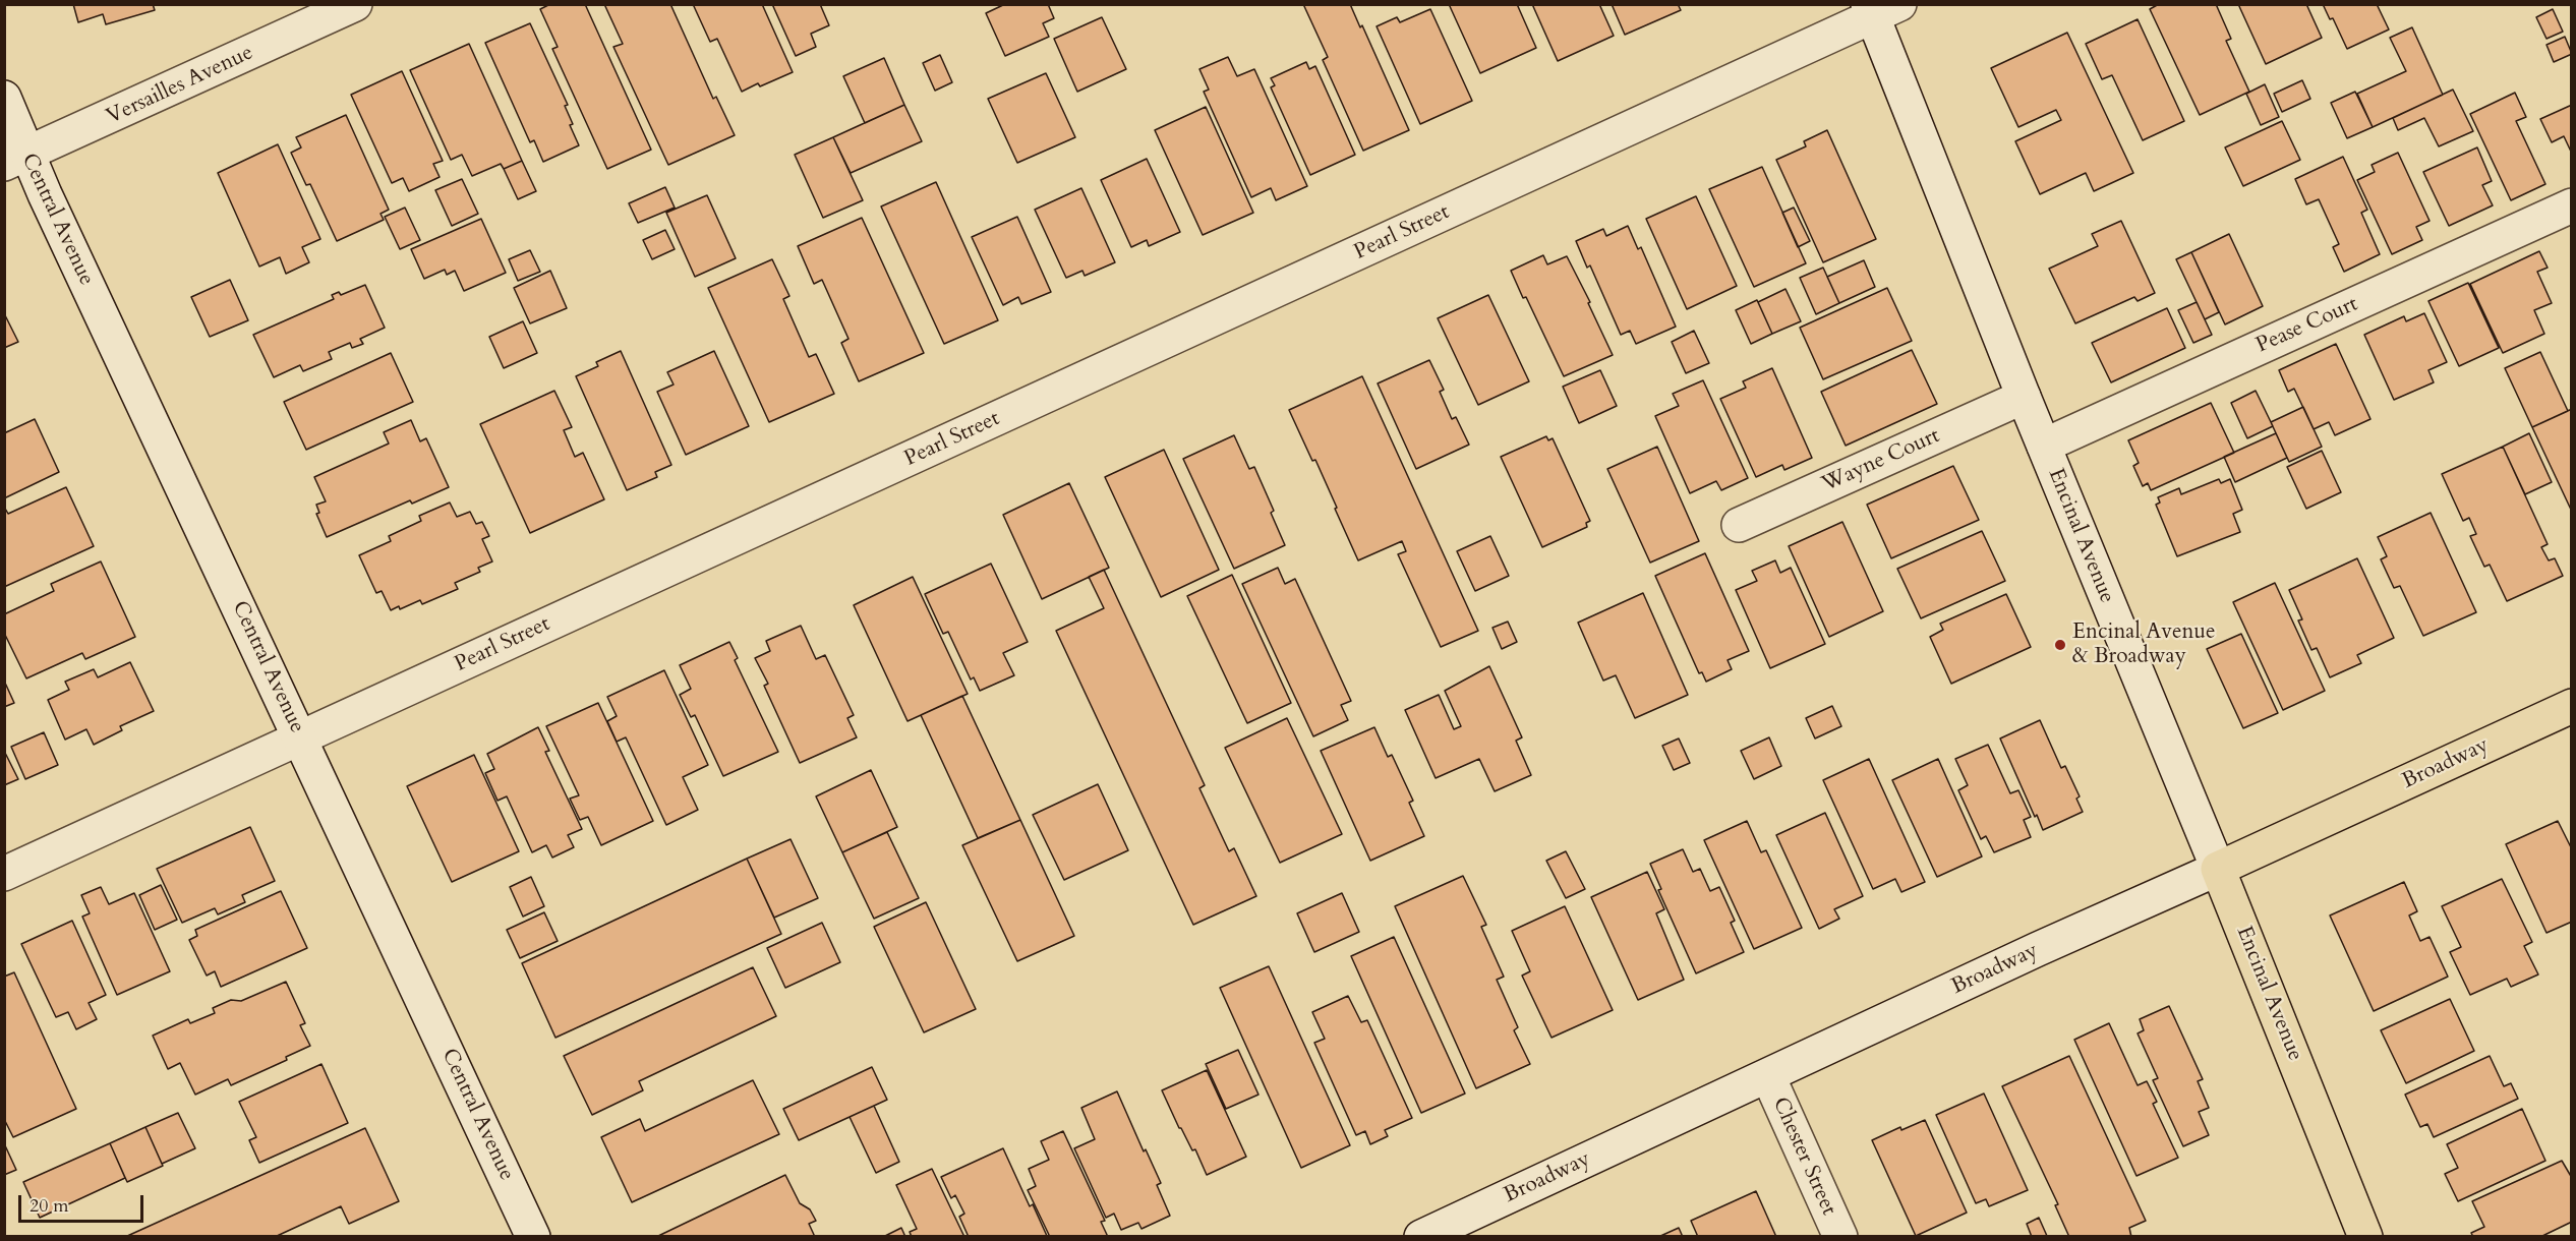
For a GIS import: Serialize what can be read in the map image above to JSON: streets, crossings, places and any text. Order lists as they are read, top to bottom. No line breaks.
{"streets":{"main road":["Encinal Avenue","Broadway"],"street":["Versailles Avenue","Central Avenue","Pearl Street","Pease Court","Wayne Court","Chester Street"]},"crossings":[["Versailles Avenue","Central Avenue"],["Central Avenue","Pearl Street"],["Pearl Street","Encinal Avenue"],["Pease Court","Encinal Avenue"],["Wayne Court","Encinal Avenue"],["Encinal Avenue","Broadway"],["Broadway","Chester Street"]],"places":["Encinal Avenue & Broadway"],"scale_bar":"20 m"}
